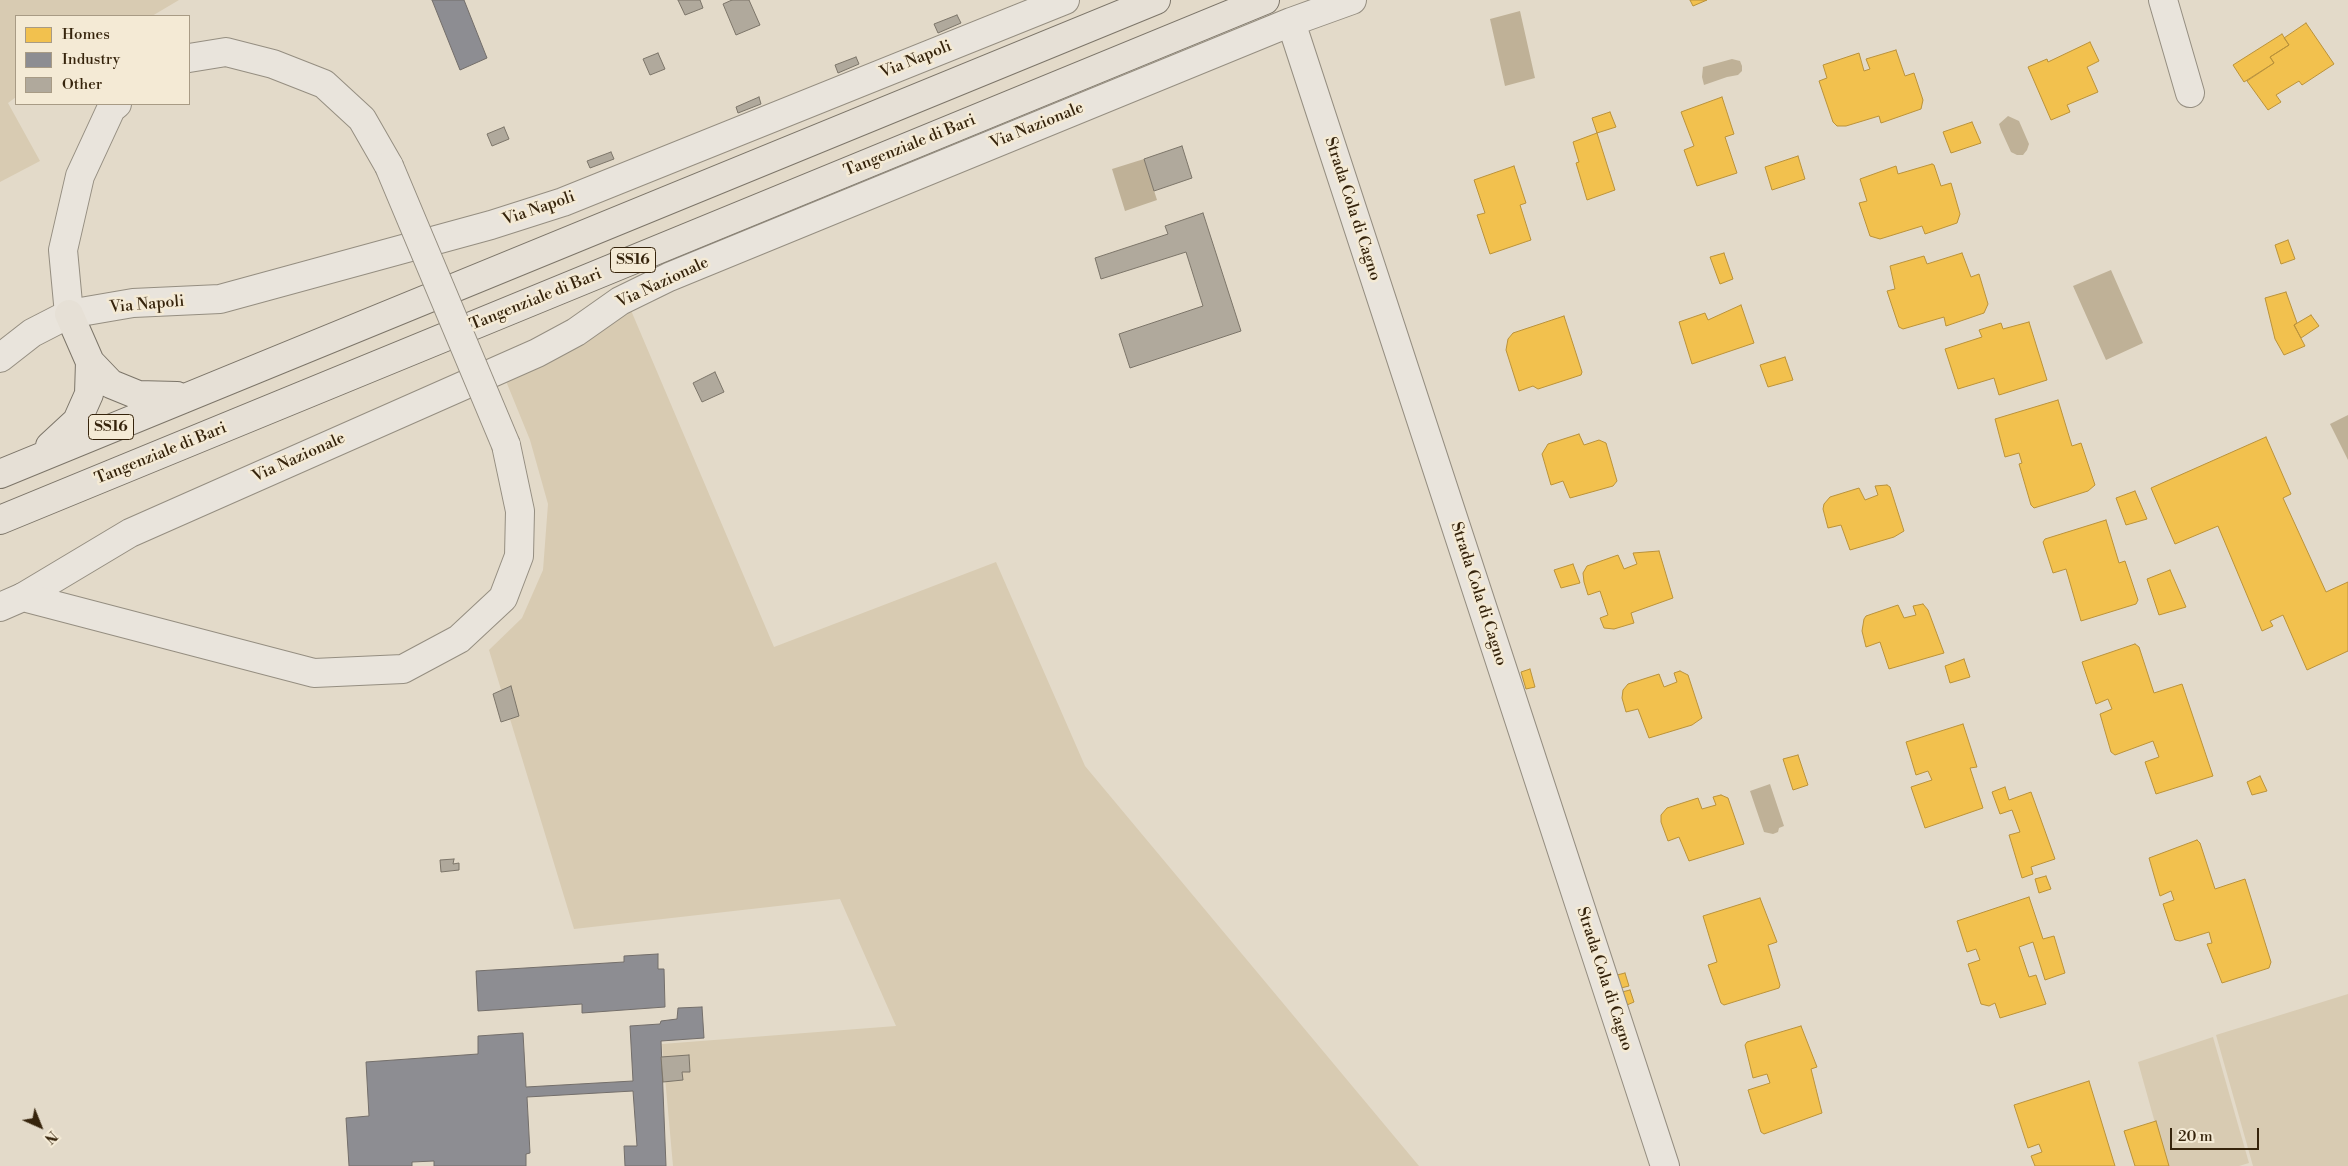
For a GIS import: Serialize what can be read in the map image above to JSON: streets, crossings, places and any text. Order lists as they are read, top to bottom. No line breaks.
{"streets":{"highway":["Tangenziale di Bari","SS16"],"street":["Via Napoli","Via Nazionale","Strada Cola di Cagno"]},"crossings":[["Via Nazionale","Strada Cola di Cagno"]],"legend":["Homes","Industry","Other"],"scale_bar":"20 m","north":"bottom right"}
